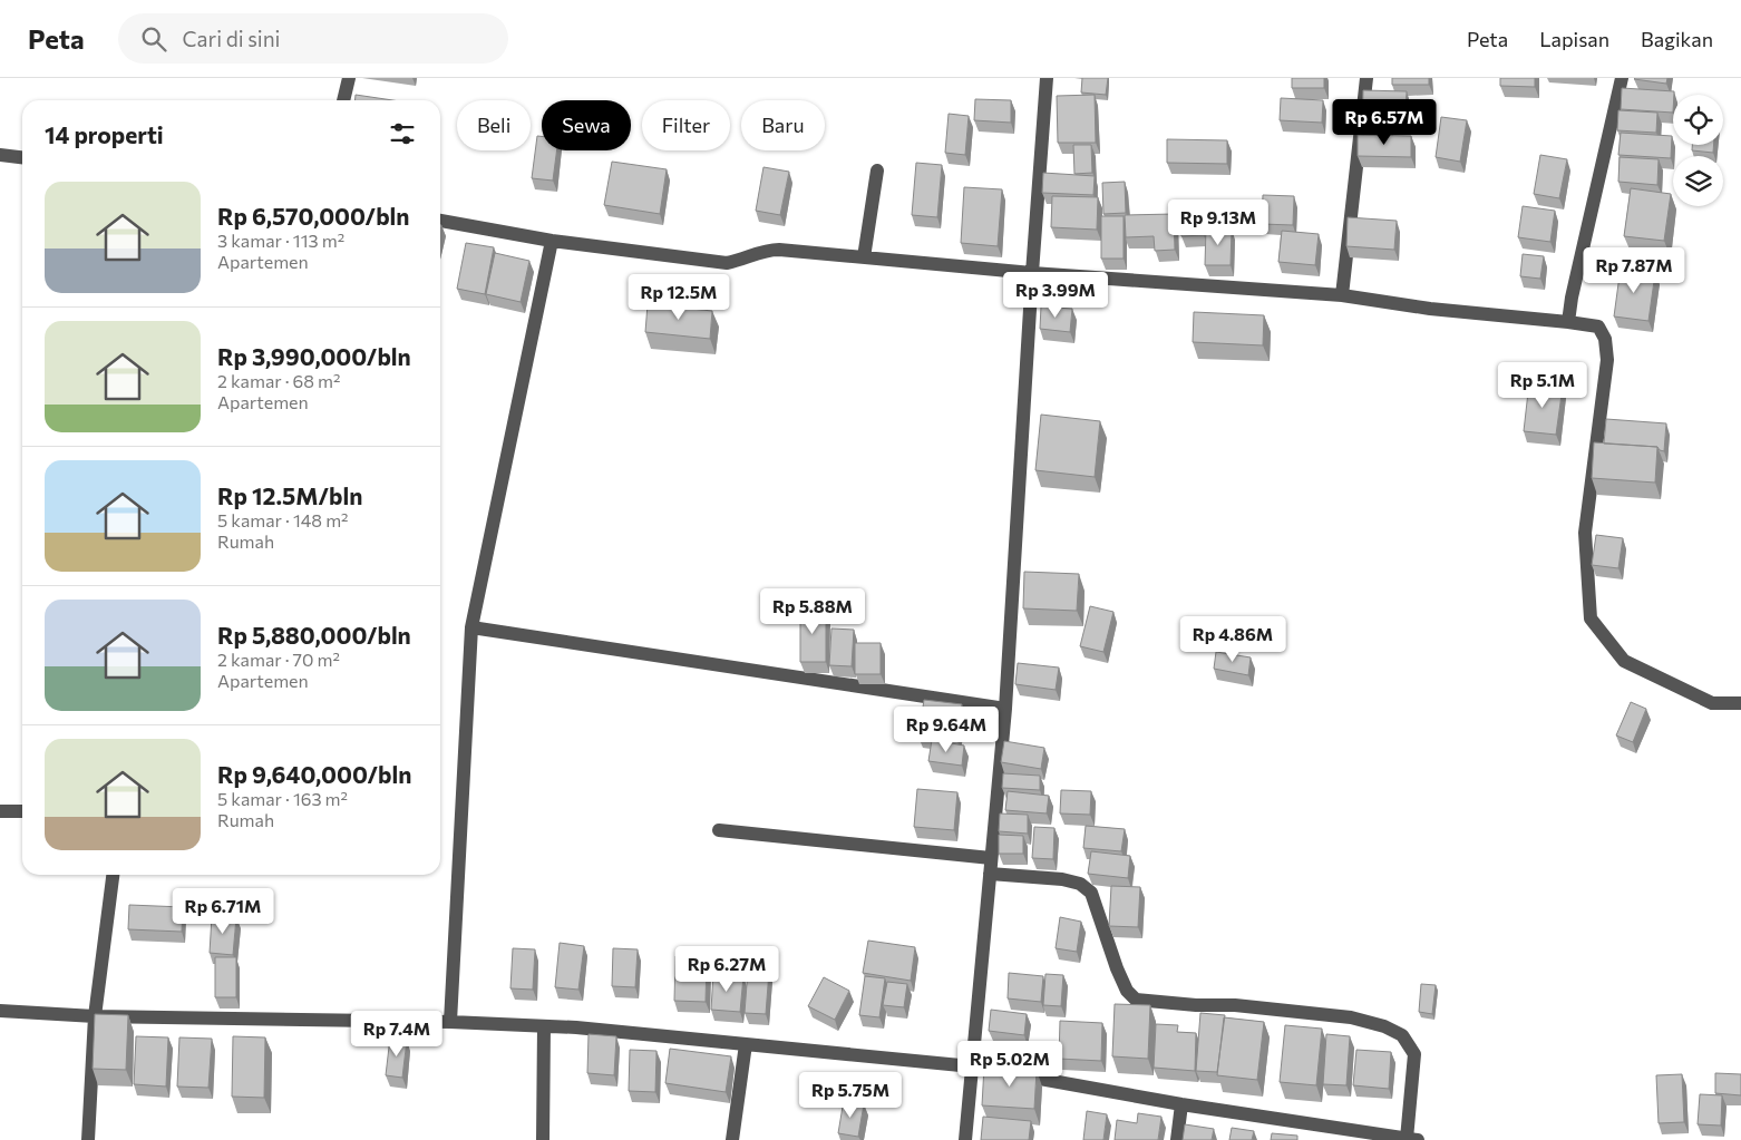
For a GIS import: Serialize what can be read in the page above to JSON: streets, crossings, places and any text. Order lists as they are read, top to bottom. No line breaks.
{"page":{"header":"Peta","search":"Cari di sini","nav":["Peta","Lapisan","Bagikan"],"price":["Rp 6.57M","Rp 9.13M","Rp 7.87M","Rp 3.99M","Rp 12.5M","Rp 5.1M","Rp 5.88M","Rp 4.86M","Rp 9.64M","Rp 6.71M","Rp 6.27M","Rp 7.4M","Rp 5.02M","Rp 5.75M"],"chip":["Beli","Sewa","Filter","Baru"],"heading":"14 properti","list":[{"name":"Rp 6,570,000/bln","note":"3 kamar · 113 m² · Apartemen"},{"name":"Rp 3,990,000/bln","note":"2 kamar · 68 m² · Apartemen"},{"name":"Rp 12.5M/bln","note":"5 kamar · 148 m² · Rumah"},{"name":"Rp 5,880,000/bln","note":"2 kamar · 70 m² · Apartemen"},{"name":"Rp 9,640,000/bln","note":"5 kamar · 163 m² · Rumah"}]}}
